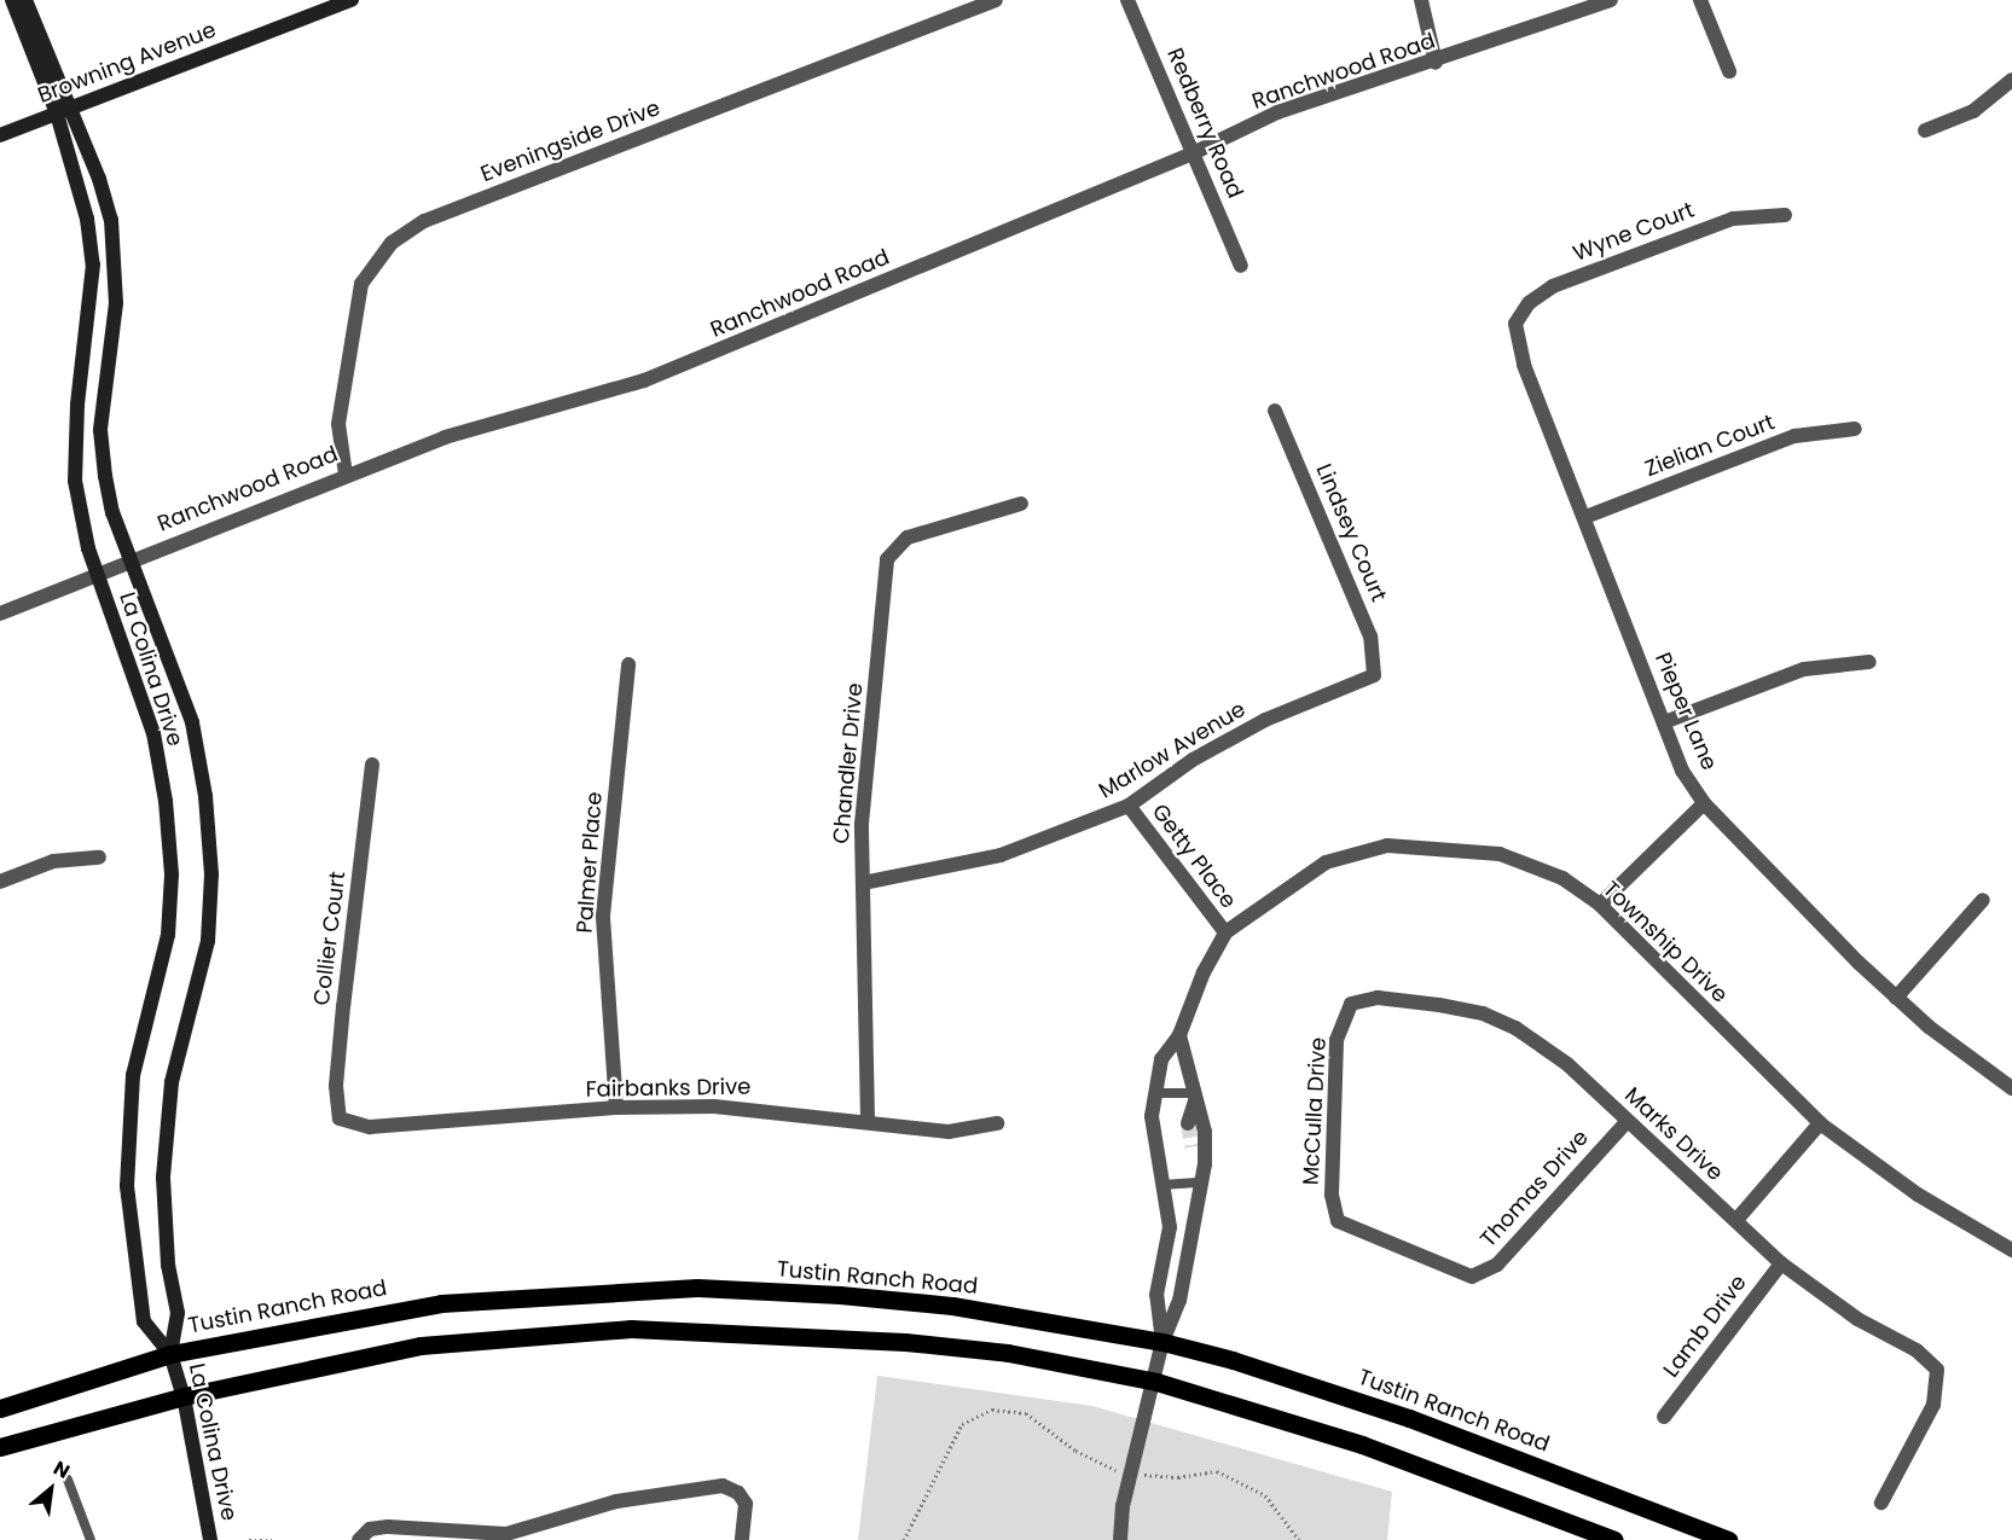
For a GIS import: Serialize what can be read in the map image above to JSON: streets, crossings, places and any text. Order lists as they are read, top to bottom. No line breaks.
{"streets":{"main road":["Tustin Ranch Road"],"street":["Browning Avenue","Ranchwood Road","Redberry Road","Eveningside Drive","Wyne Court","Zielian Court","Lindsey Court","La Colina Drive","Pieper Lane","Marlow Avenue","Chandler Drive","Getty Place","Palmer Place","Collier Court","Township Drive","Fairbanks Drive","McCulla Drive","Marks Drive","Thomas Drive","Lamb Drive"]},"crossings":[["Browning Avenue","La Colina Drive"],["Ranchwood Road","Redberry Road"],["Ranchwood Road","Eveningside Drive"],["Ranchwood Road","La Colina Drive"],["Wyne Court","Pieper Lane"],["Zielian Court","Pieper Lane"],["Lindsey Court","Marlow Avenue"],["La Colina Drive","Tustin Ranch Road"],["Marlow Avenue","Chandler Drive"],["Marlow Avenue","Getty Place"],["Chandler Drive","Fairbanks Drive"],["Getty Place","Township Drive"],["Palmer Place","Fairbanks Drive"],["Collier Court","Fairbanks Drive"],["McCulla Drive","Marks Drive"],["McCulla Drive","Thomas Drive"],["Marks Drive","Thomas Drive"],["Marks Drive","Lamb Drive"]],"north":"top right"}
